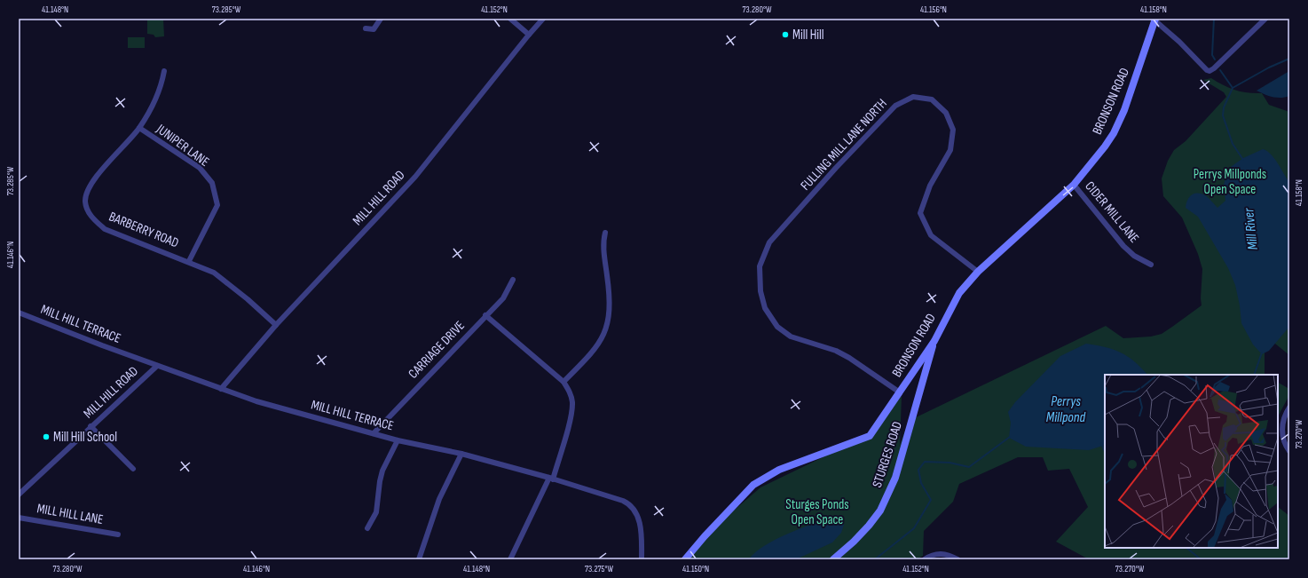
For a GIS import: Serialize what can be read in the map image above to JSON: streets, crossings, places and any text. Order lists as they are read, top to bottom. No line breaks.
{"streets":{"main road":["BRONSON ROAD","STURGES ROAD"],"street":["FULLING MILL LANE NORTH","JUNIPER LANE","MILL HILL ROAD","CIDER MILL LANE","BARBERRY ROAD","MILL HILL TERRACE","CARRIAGE DRIVE","MILL HILL LANE"]},"crossings":[["BRONSON ROAD","FULLING MILL LANE NORTH"],["BRONSON ROAD","CIDER MILL LANE"],["BRONSON ROAD","STURGES ROAD"],["JUNIPER LANE","BARBERRY ROAD"],["MILL HILL ROAD","BARBERRY ROAD"],["MILL HILL ROAD","MILL HILL TERRACE"],["MILL HILL TERRACE","CARRIAGE DRIVE"]],"water":["Mill River","Perrys Millpond"],"parks":["Perrys Millponds Open Space","Sturges Ponds Open Space"],"places":["Mill Hill","Mill Hill School"],"coordinates":["41.148°N","73.285°W","41.152°N","73.280°W","41.156°N","41.158°N","41.146°N","73.270°W","73.275°W","41.150°N"]}
